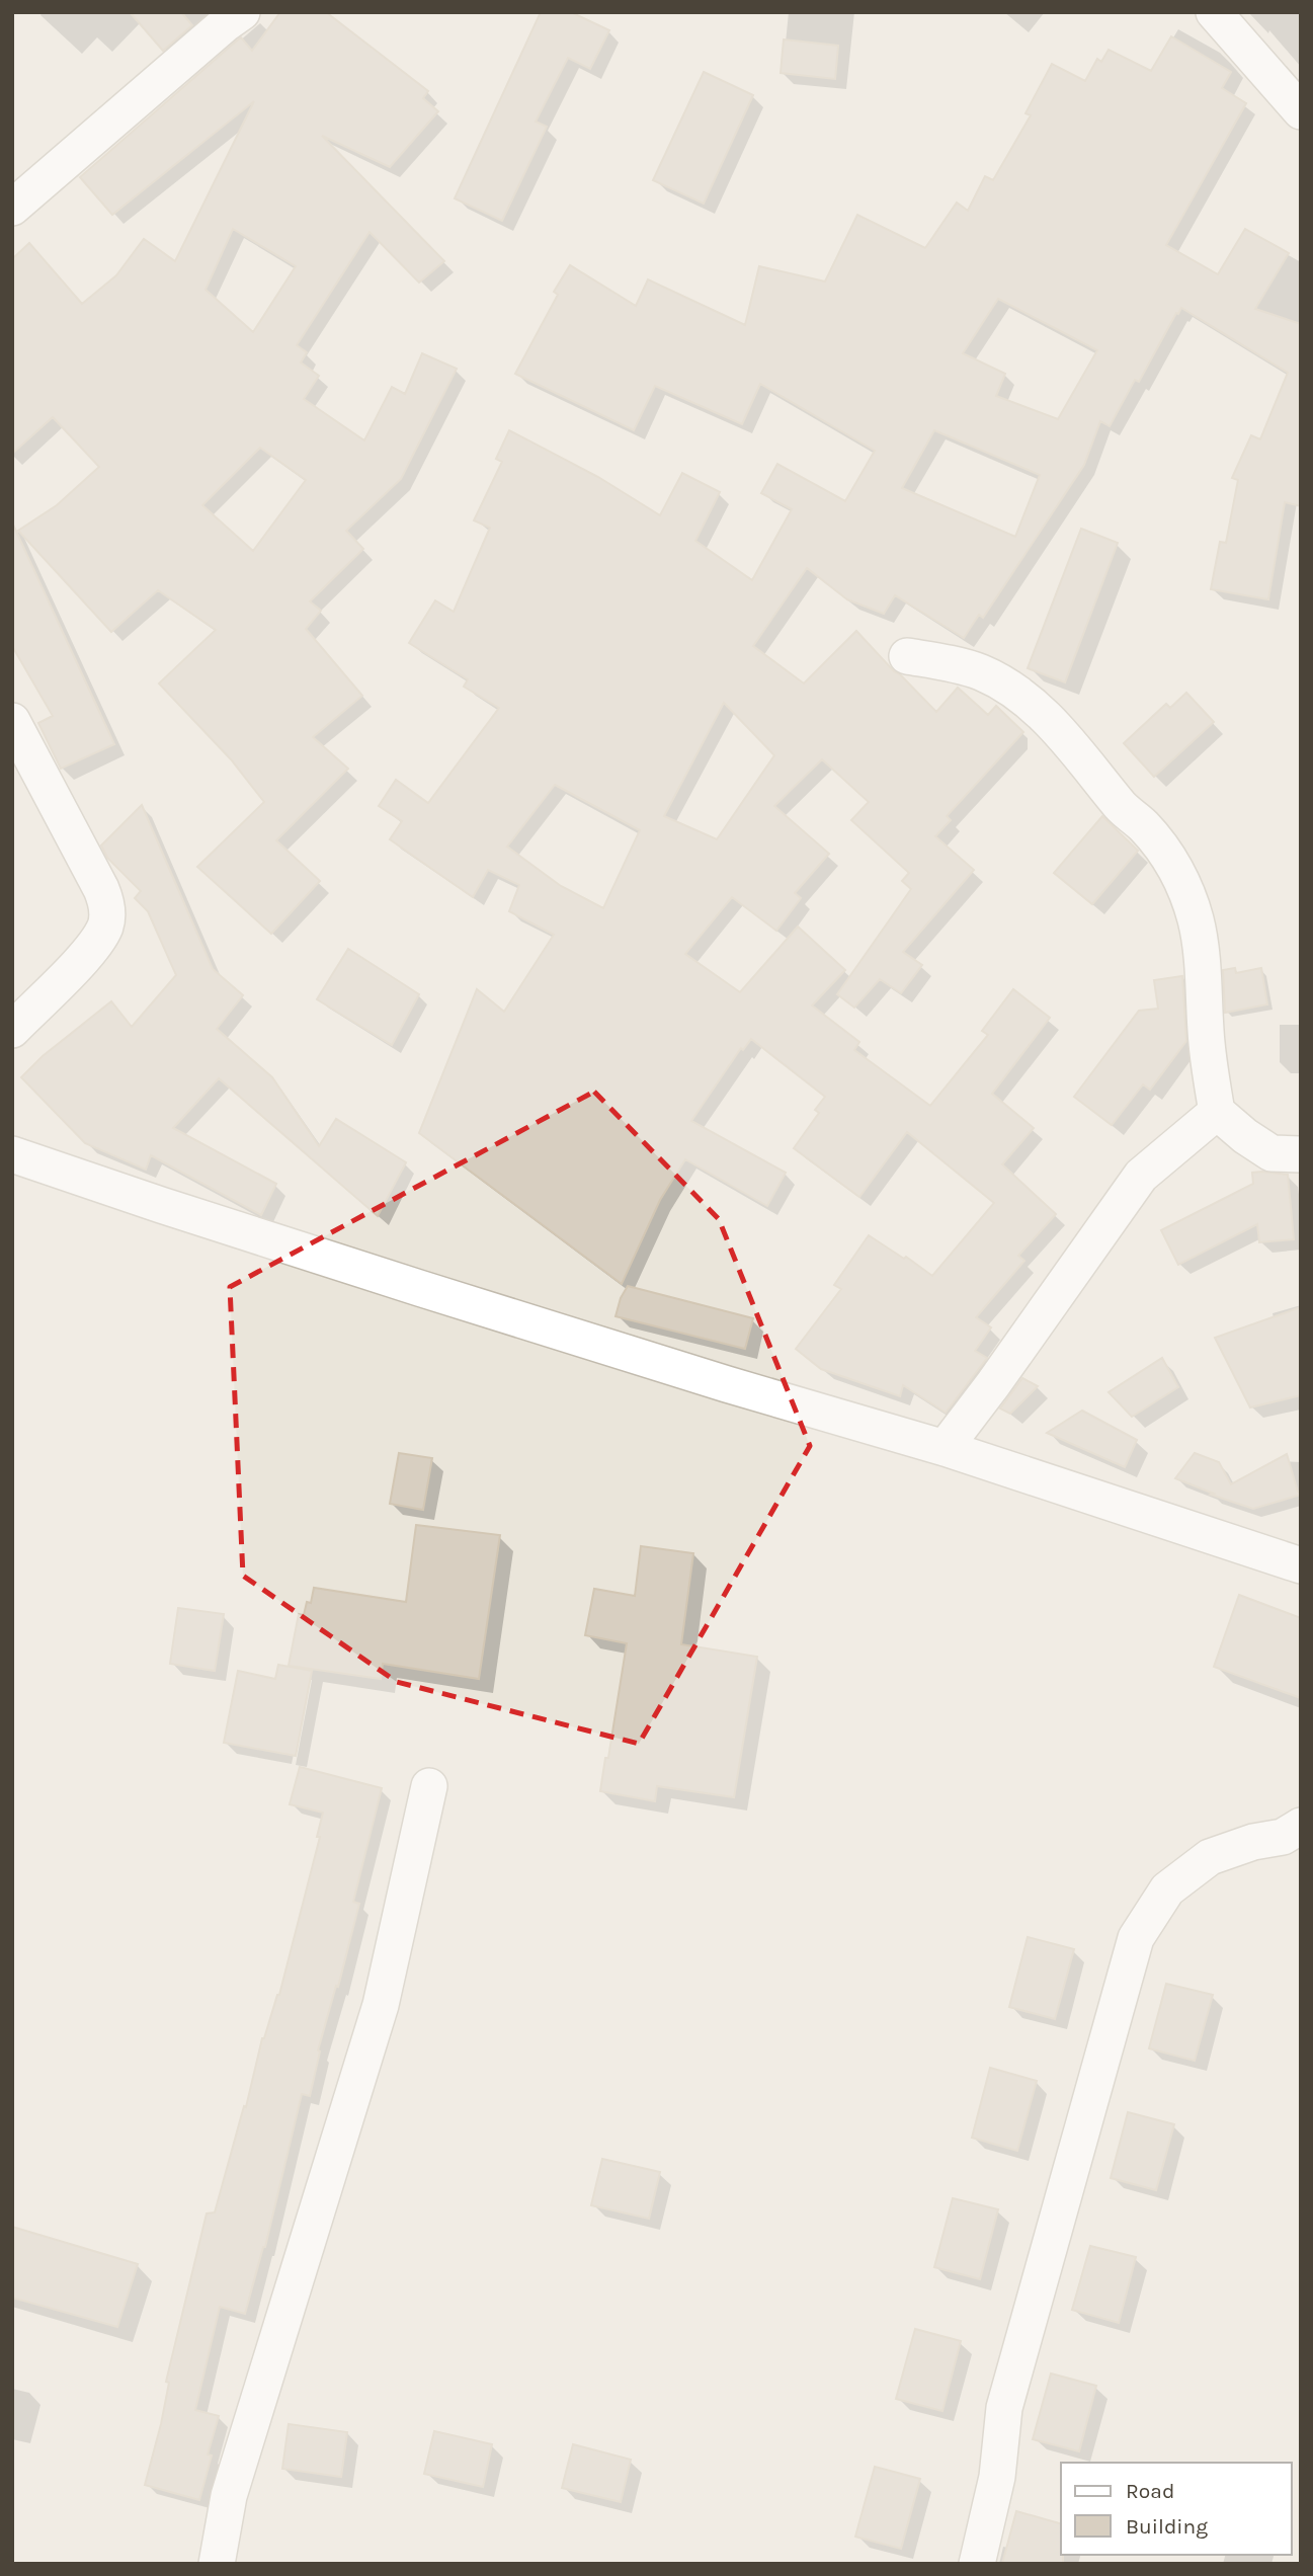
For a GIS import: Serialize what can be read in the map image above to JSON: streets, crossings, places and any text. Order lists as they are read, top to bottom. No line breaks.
{"legend":["Road","Building"]}
